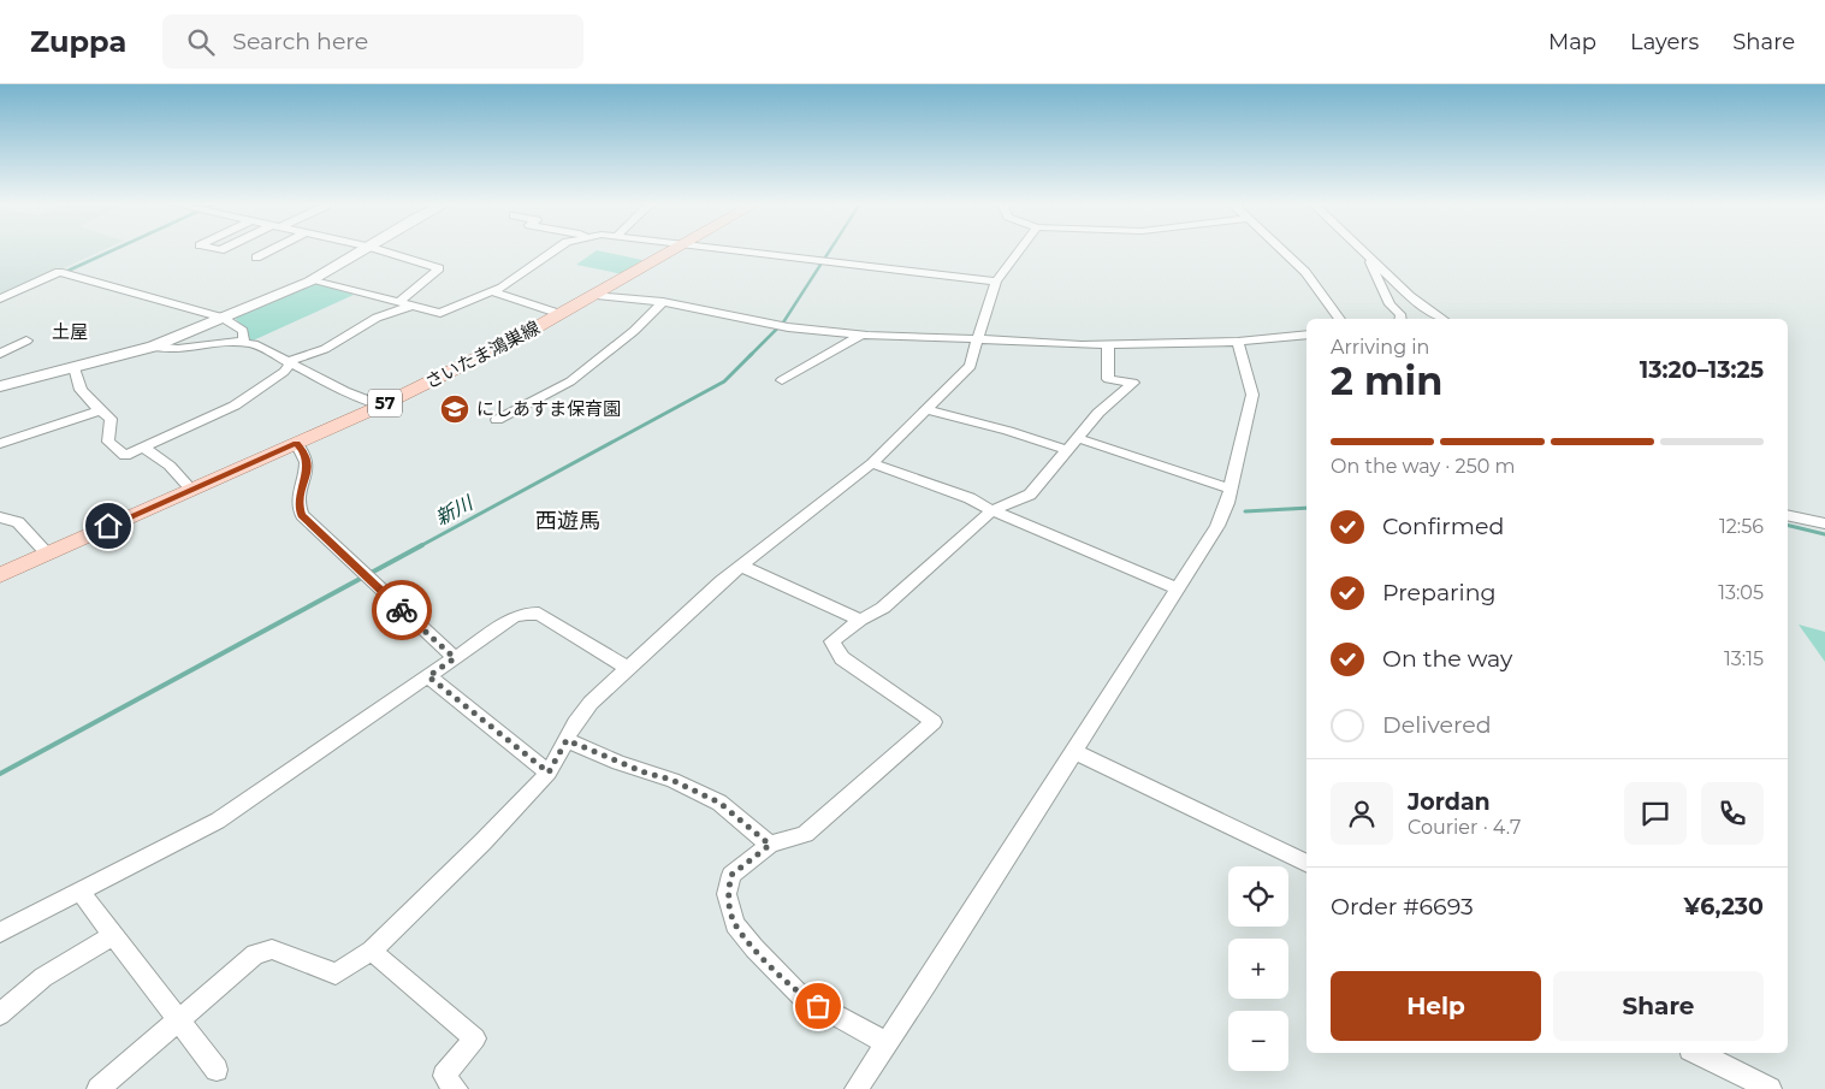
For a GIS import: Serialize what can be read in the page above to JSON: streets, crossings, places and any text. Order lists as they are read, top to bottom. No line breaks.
{"streets":{"main road":["さいたま鴻巣線","57"]},"districts":["土屋","西遊馬"],"water":["新川"],"places":{"school or university":["にしあすま保育園"]},"page":{"header":"Zuppa","search":"Search here","nav":["Map","Layers","Share"],"heading":["2 min","Arriving in","13:20–13:25"],"panel":["Jordan","Courier · 4.7","Order #6693","¥6,230"],"bar":"On the way · 250 m","list":[["Confirmed","12:56"],["Preparing","13:05"],["On the way","13:15"],"Delivered"],"map_buttons":["+","−"],"buttons":["Help","Share"]}}
